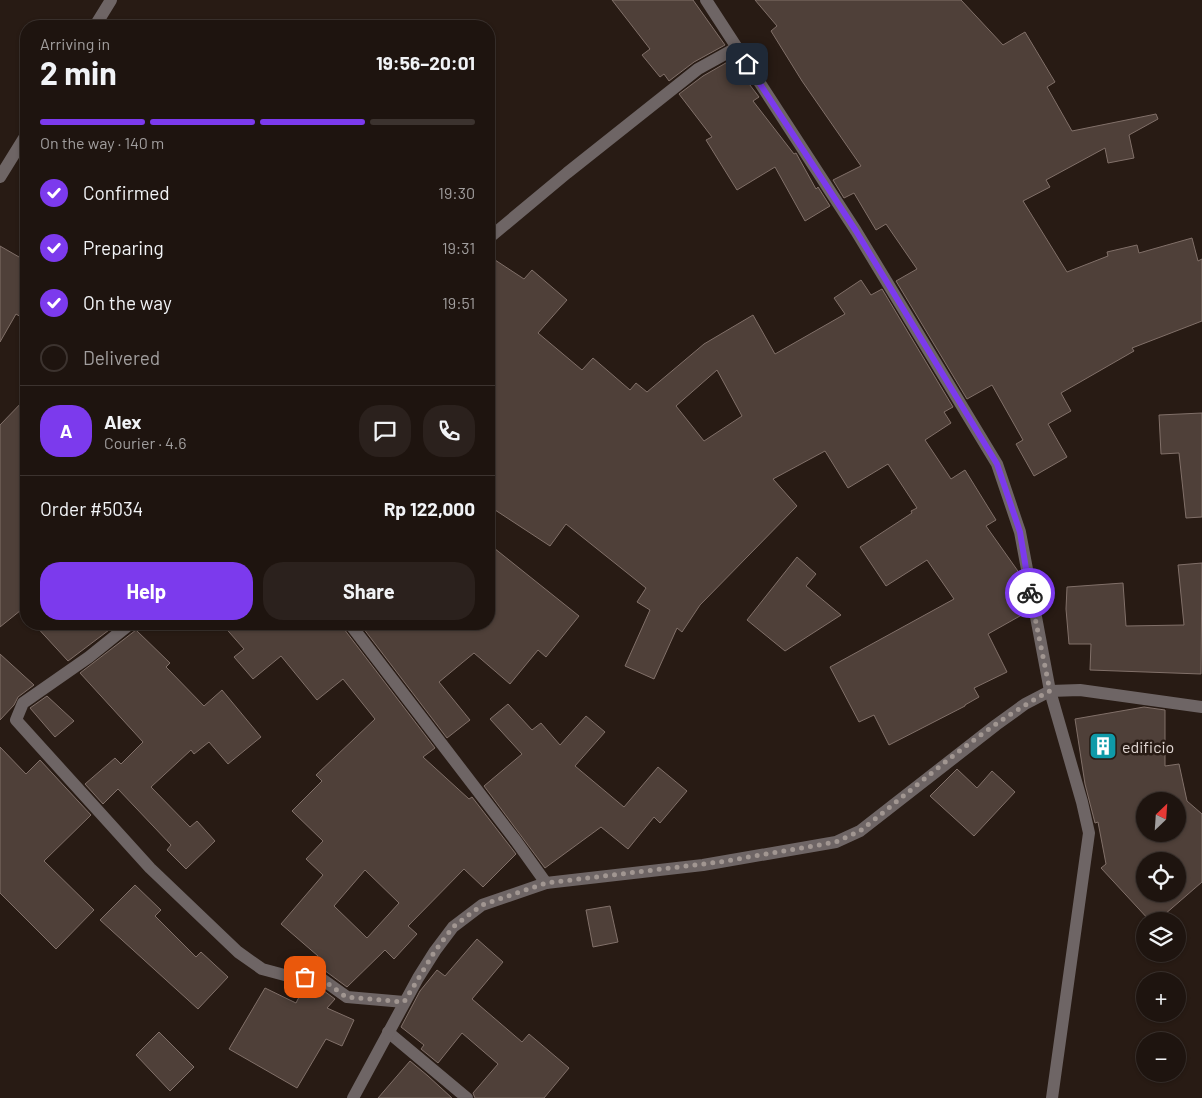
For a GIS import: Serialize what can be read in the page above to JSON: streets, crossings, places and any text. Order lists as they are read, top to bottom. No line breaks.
{"places":{"building":["edificio"]},"north":"top right","page":{"heading":["2 min","Arriving in","19:56–20:01"],"panel":["Alex","Courier · 4.6","Order #5034","Rp 122,000"],"bar":"On the way · 140 m","list":[["Confirmed","19:30"],["Preparing","19:31"],["On the way","19:51"],"Delivered"],"round":"A","buttons":["Help","Share"],"map_buttons":["+","−"]}}
